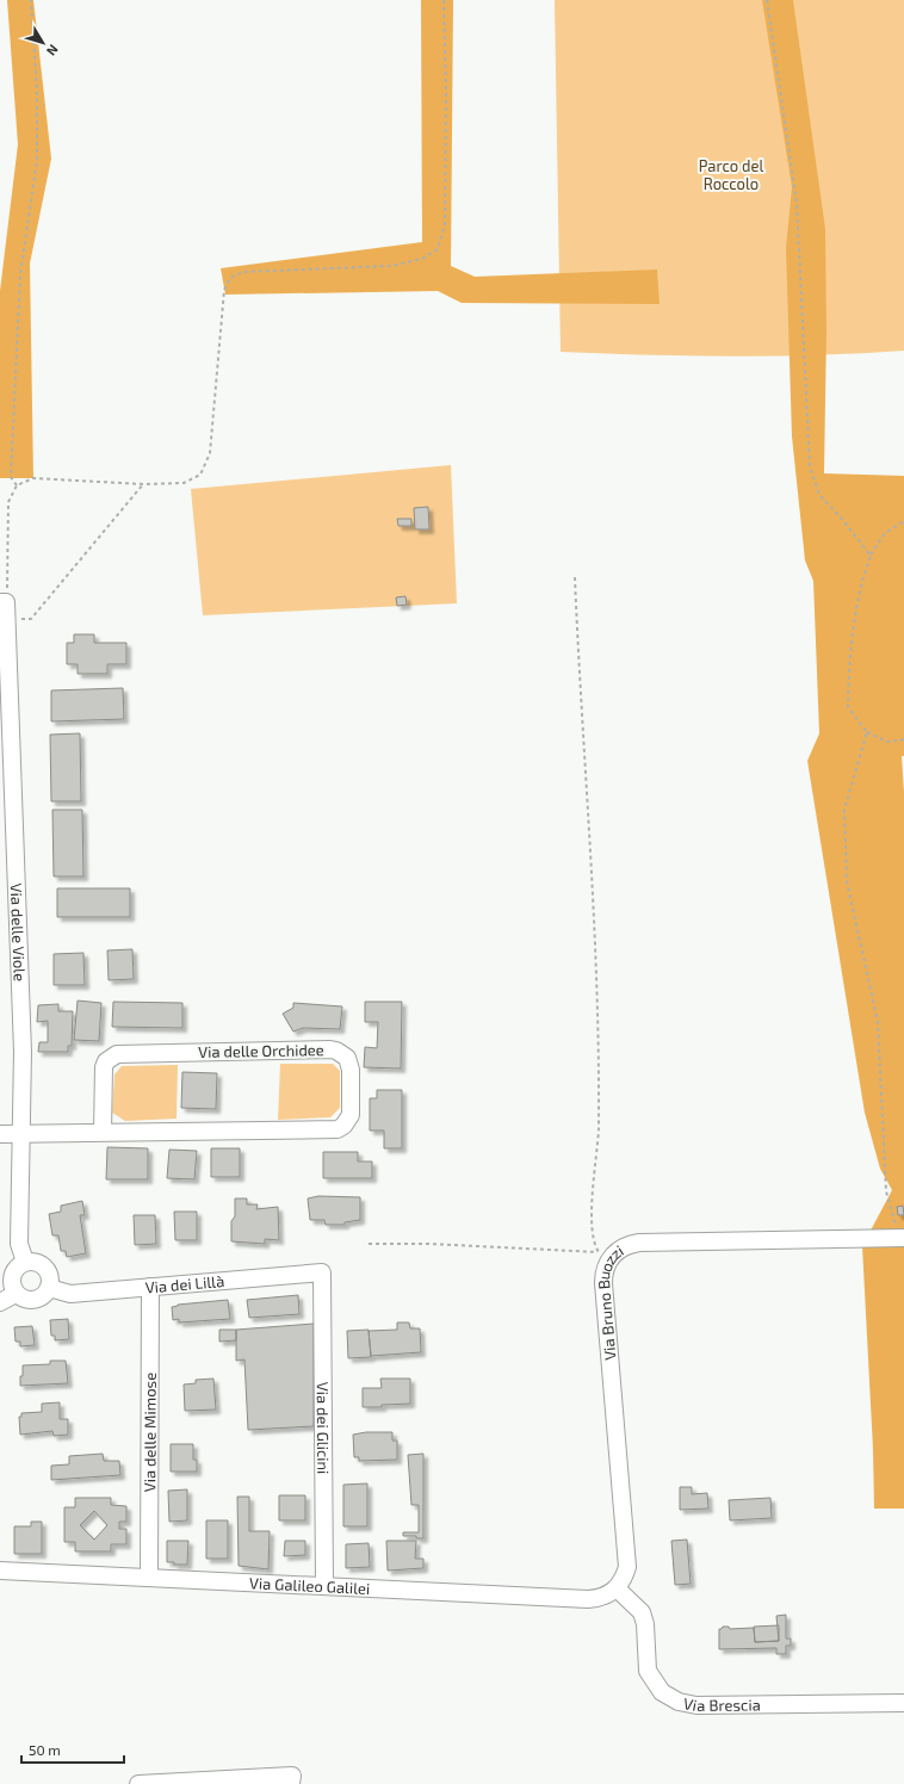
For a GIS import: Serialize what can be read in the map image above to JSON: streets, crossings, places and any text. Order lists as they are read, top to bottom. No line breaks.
{"streets":{"street":["Via delle Viole","Via delle Orchidee","Via dei Lillà","Via Bruno Buozzi","Via dei Glicini","Via delle Mimose","Via Galileo Galilei","Via Brescia"]},"crossings":[["Via delle Viole","Via delle Orchidee"],["Via delle Viole","Via dei Lillà"],["Via dei Lillà","Via dei Glicini"],["Via dei Lillà","Via delle Mimose"],["Via Bruno Buozzi","Via Galileo Galilei"],["Via Bruno Buozzi","Via Brescia"],["Via dei Glicini","Via Galileo Galilei"],["Via delle Mimose","Via Galileo Galilei"],["Via Galileo Galilei","Via Brescia"]],"parks":["Parco del Roccolo"],"scale_bar":"50 m","north":"bottom right"}
